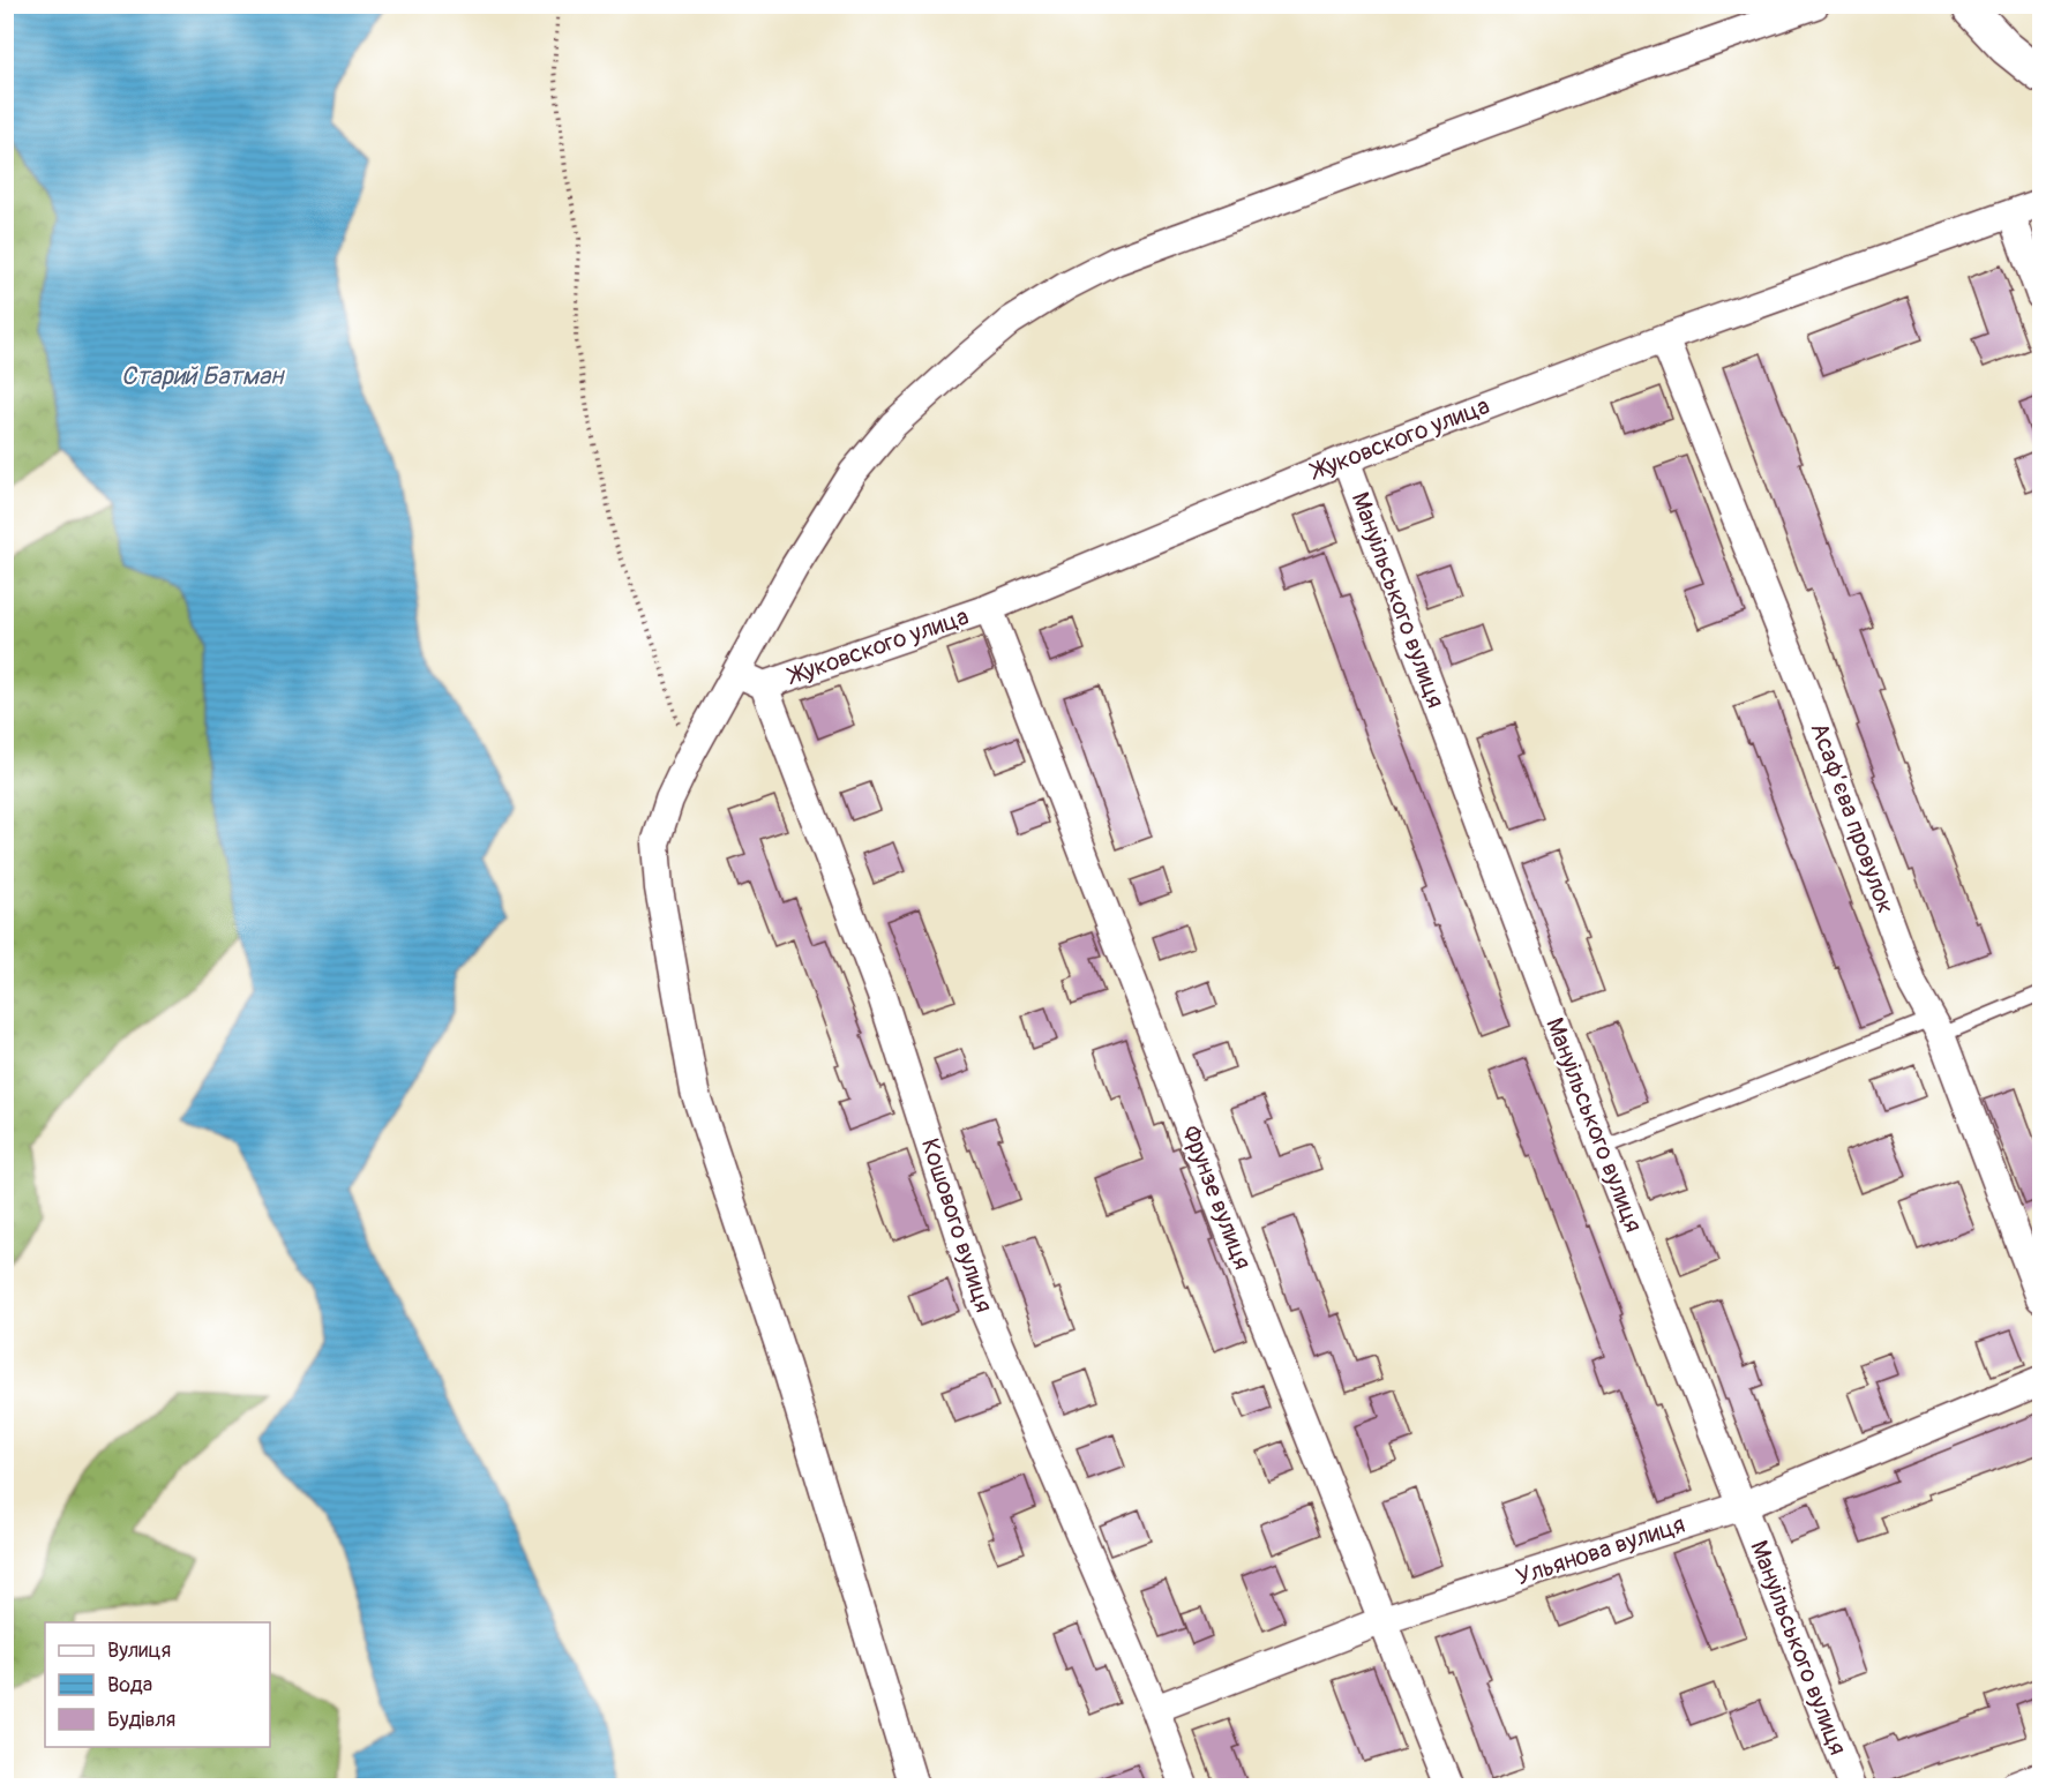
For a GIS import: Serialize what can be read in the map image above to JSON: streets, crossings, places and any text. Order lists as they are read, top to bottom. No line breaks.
{"streets":{"street":["Жуковского улица","Мануільського вулиця","Асаф’єва провулок","Фрунзе вулиця","Кошового вулиця","Ульянова вулиця"]},"crossings":[["Жуковского улица","Мануільського вулиця"],["Жуковского улица","Асаф’єва провулок"],["Жуковского улица","Фрунзе вулиця"],["Жуковского улица","Кошового вулиця"],["Мануільського вулиця","Ульянова вулиця"],["Фрунзе вулиця","Ульянова вулиця"],["Кошового вулиця","Ульянова вулиця"]],"water":["Старий Батман"],"legend":["Вулиця","Вода","Будівля"]}
